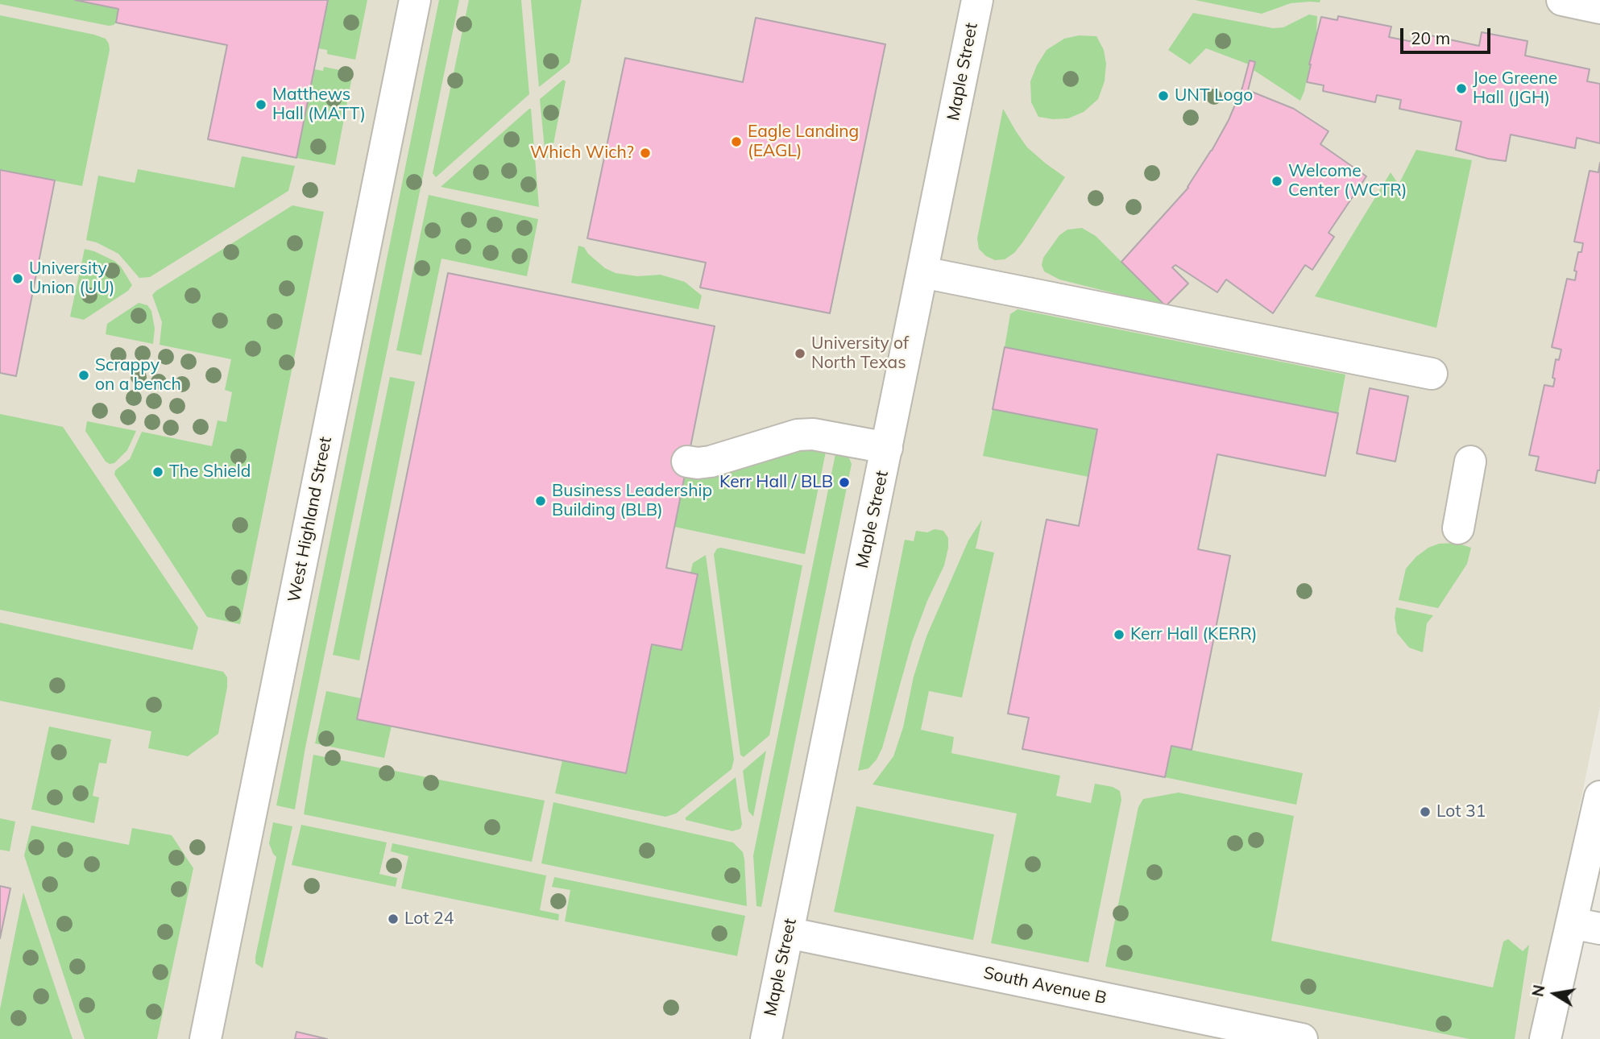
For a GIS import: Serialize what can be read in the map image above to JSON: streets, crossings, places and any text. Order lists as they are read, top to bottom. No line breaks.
{"streets":{"street":["Maple Street","West Highland Street","South Avenue B"]},"crossings":[["Maple Street","South Avenue B"]],"places":["Joe Greene Hall (JGH)","UNT Logo","Matthews Hall (MATT)","Eagle Landing (EAGL)","Which Wich?","Welcome Center (WCTR)","University Union (UU)","University of North Texas","Scrappy on a bench","The Shield","Kerr Hall / BLB","Business Leadership Building (BLB)","Kerr Hall (KERR)","Lot 31","Lot 24"],"scale_bar":"20 m","north":"left"}
